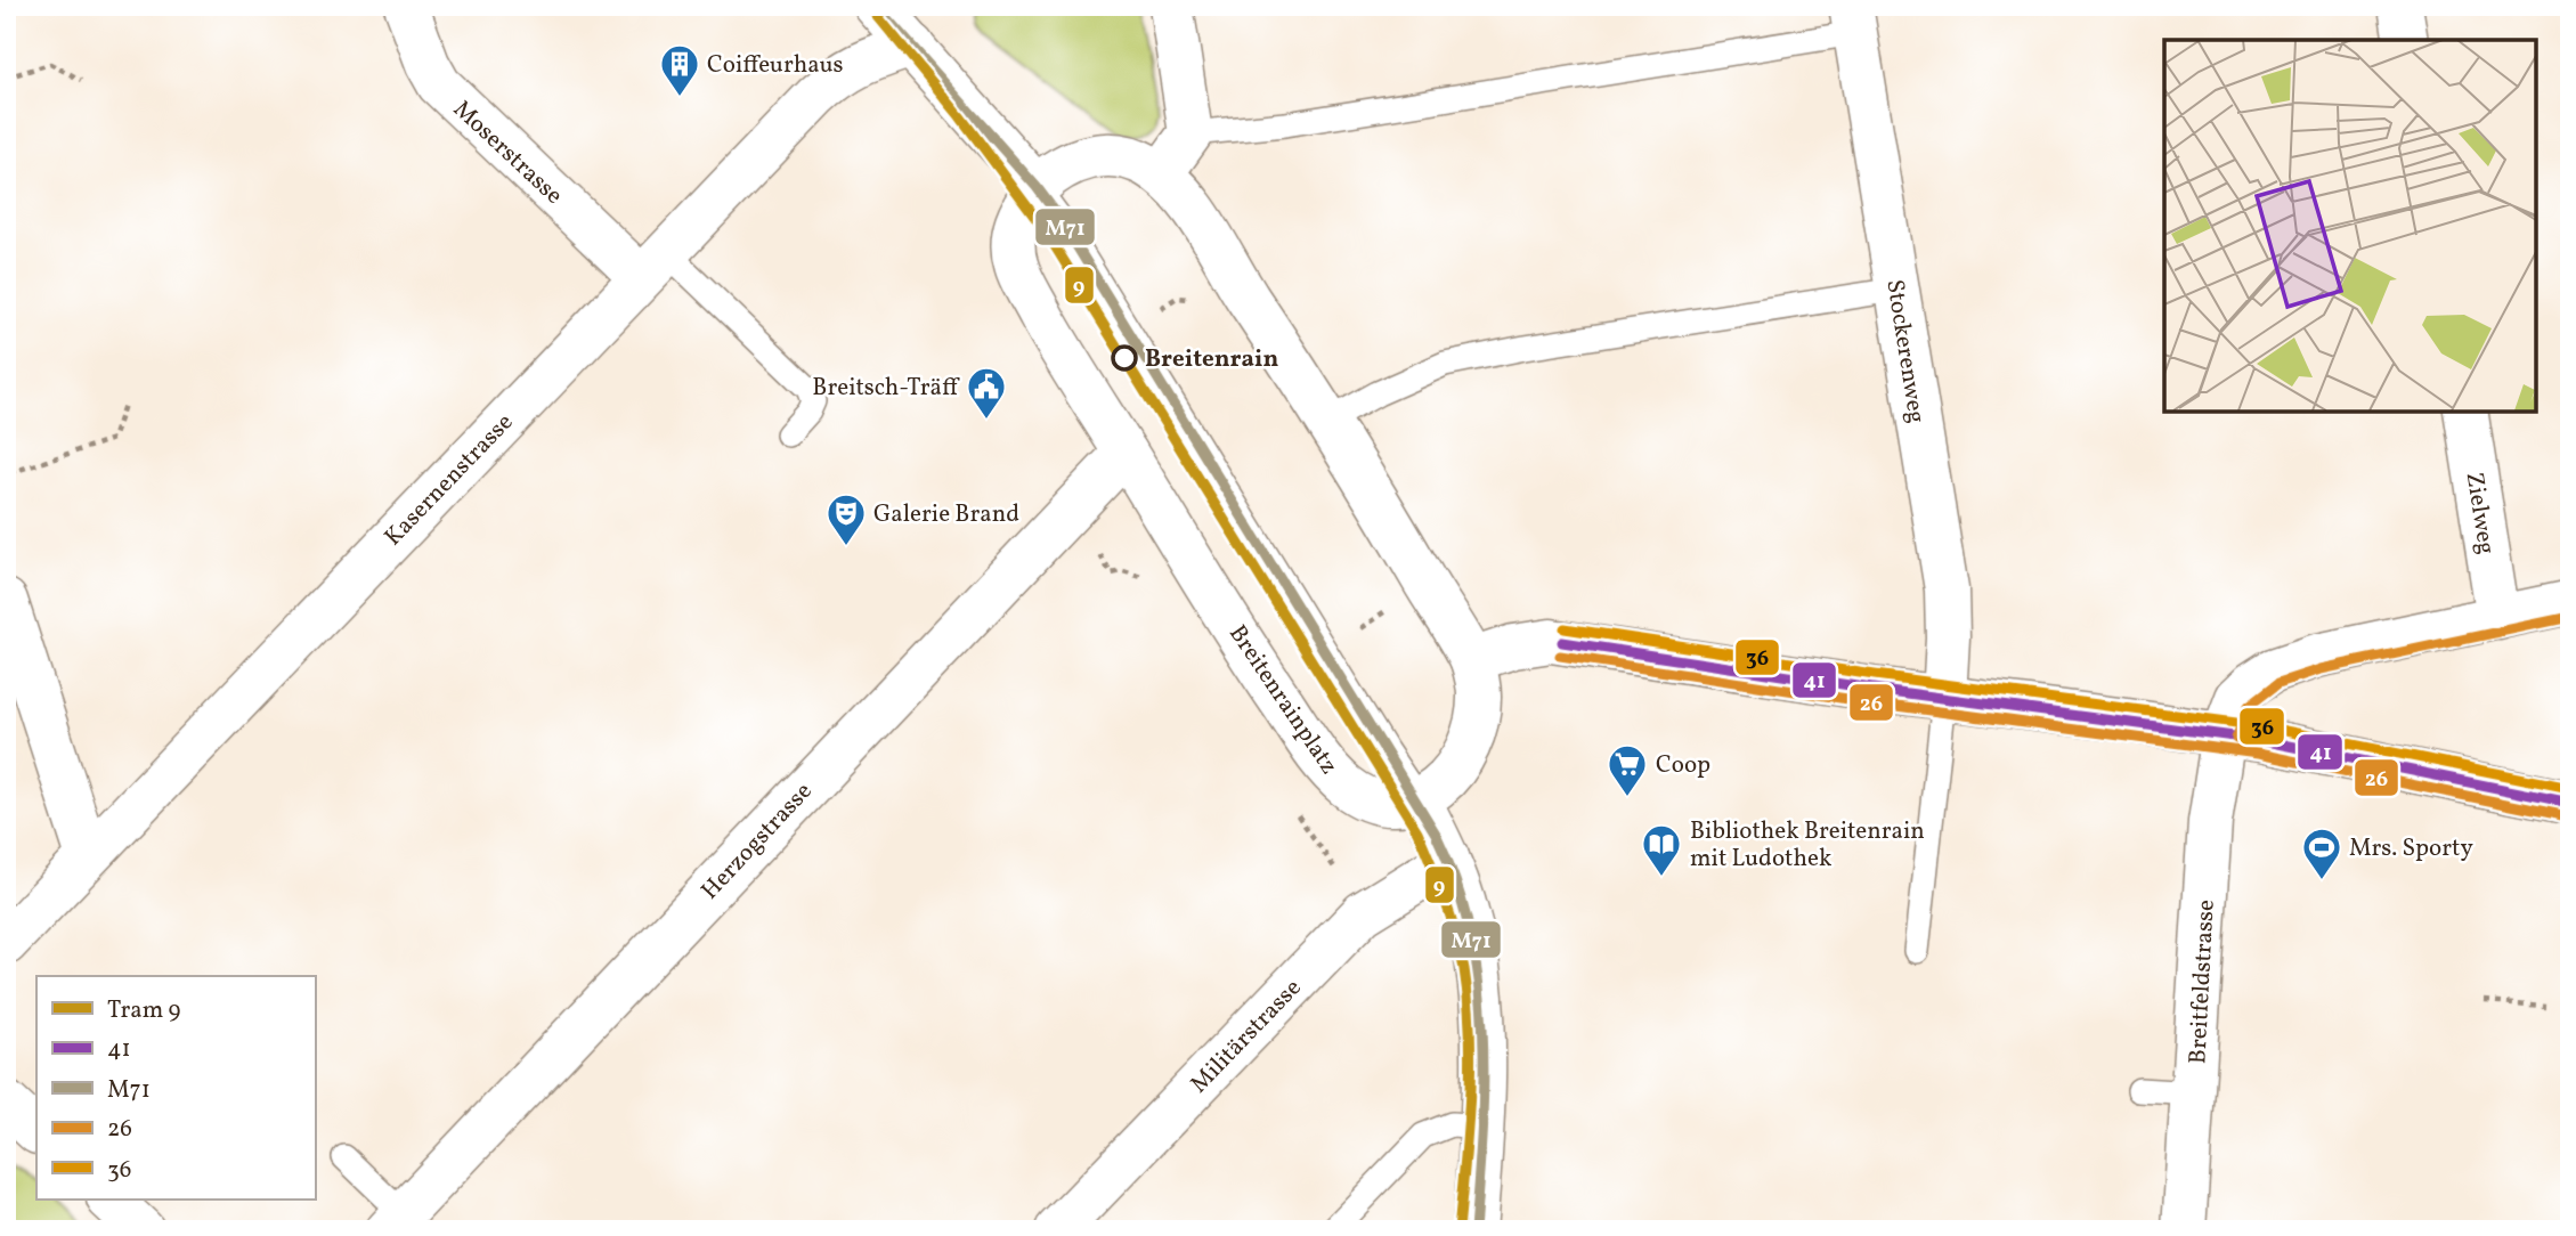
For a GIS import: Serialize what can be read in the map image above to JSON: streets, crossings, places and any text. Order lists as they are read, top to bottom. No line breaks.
{"streets":{"street":["Moserstrasse","Stockerenweg","Kasernenstrasse","Zielweg","Breitenrainplatz","Herzogstrasse","Breitfeldstrasse","Militärstrasse"]},"crossings":[["Moserstrasse","Kasernenstrasse"],["Zielweg","Breitfeldstrasse"],["Breitenrainplatz","Herzogstrasse"]],"places":{"building":["Coiffeurhaus"],"other":["Breitenrain"],"public building":["Breitsch-Träff"],"theatre":["Galerie Brand"],"supermarket":["Coop"],"library":["Bibliothek Breitenrain mit Ludothek"],"sports":["Mrs. Sporty"]},"lines":["tram line 9","transit line M71","transit line 26","transit line 36","transit line 41"],"legend":["Tram 9","41","M71","26","36"]}
